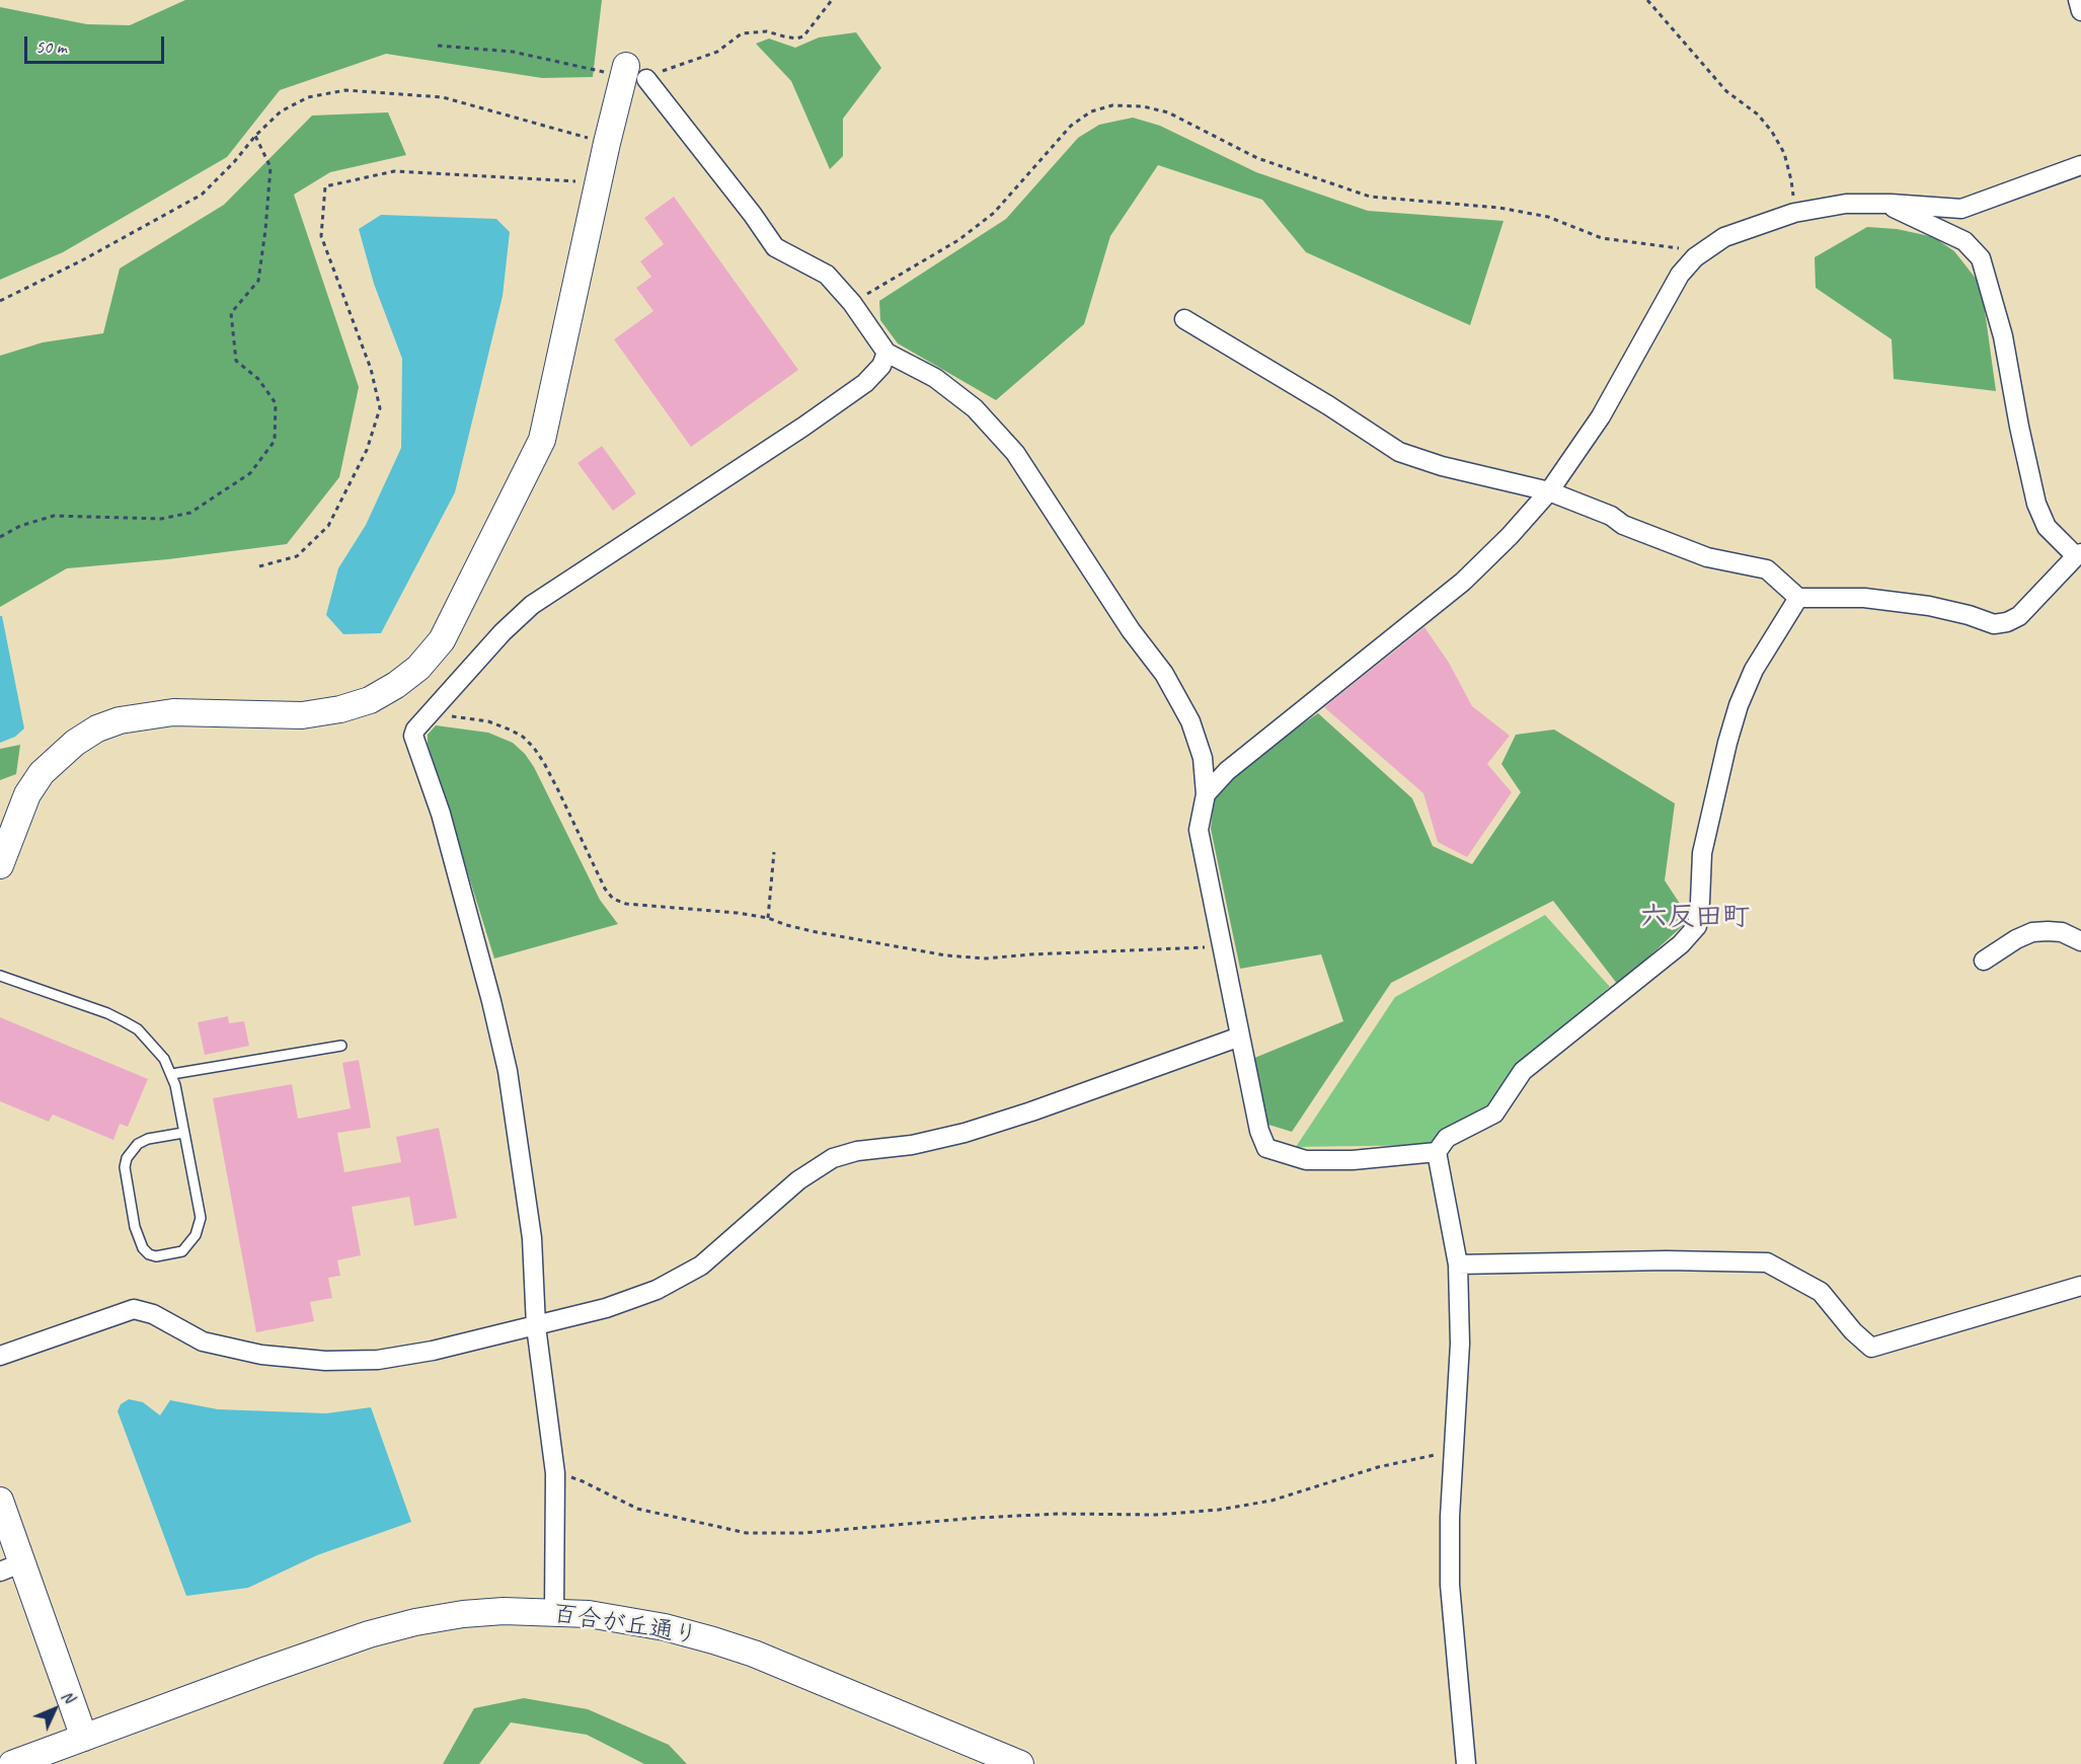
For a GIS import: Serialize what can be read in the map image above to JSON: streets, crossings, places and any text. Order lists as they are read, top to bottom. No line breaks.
{"streets":{"street":["百合が丘通り"]},"districts":["六反田町"],"scale_bar":"50 m","north":"top right"}
